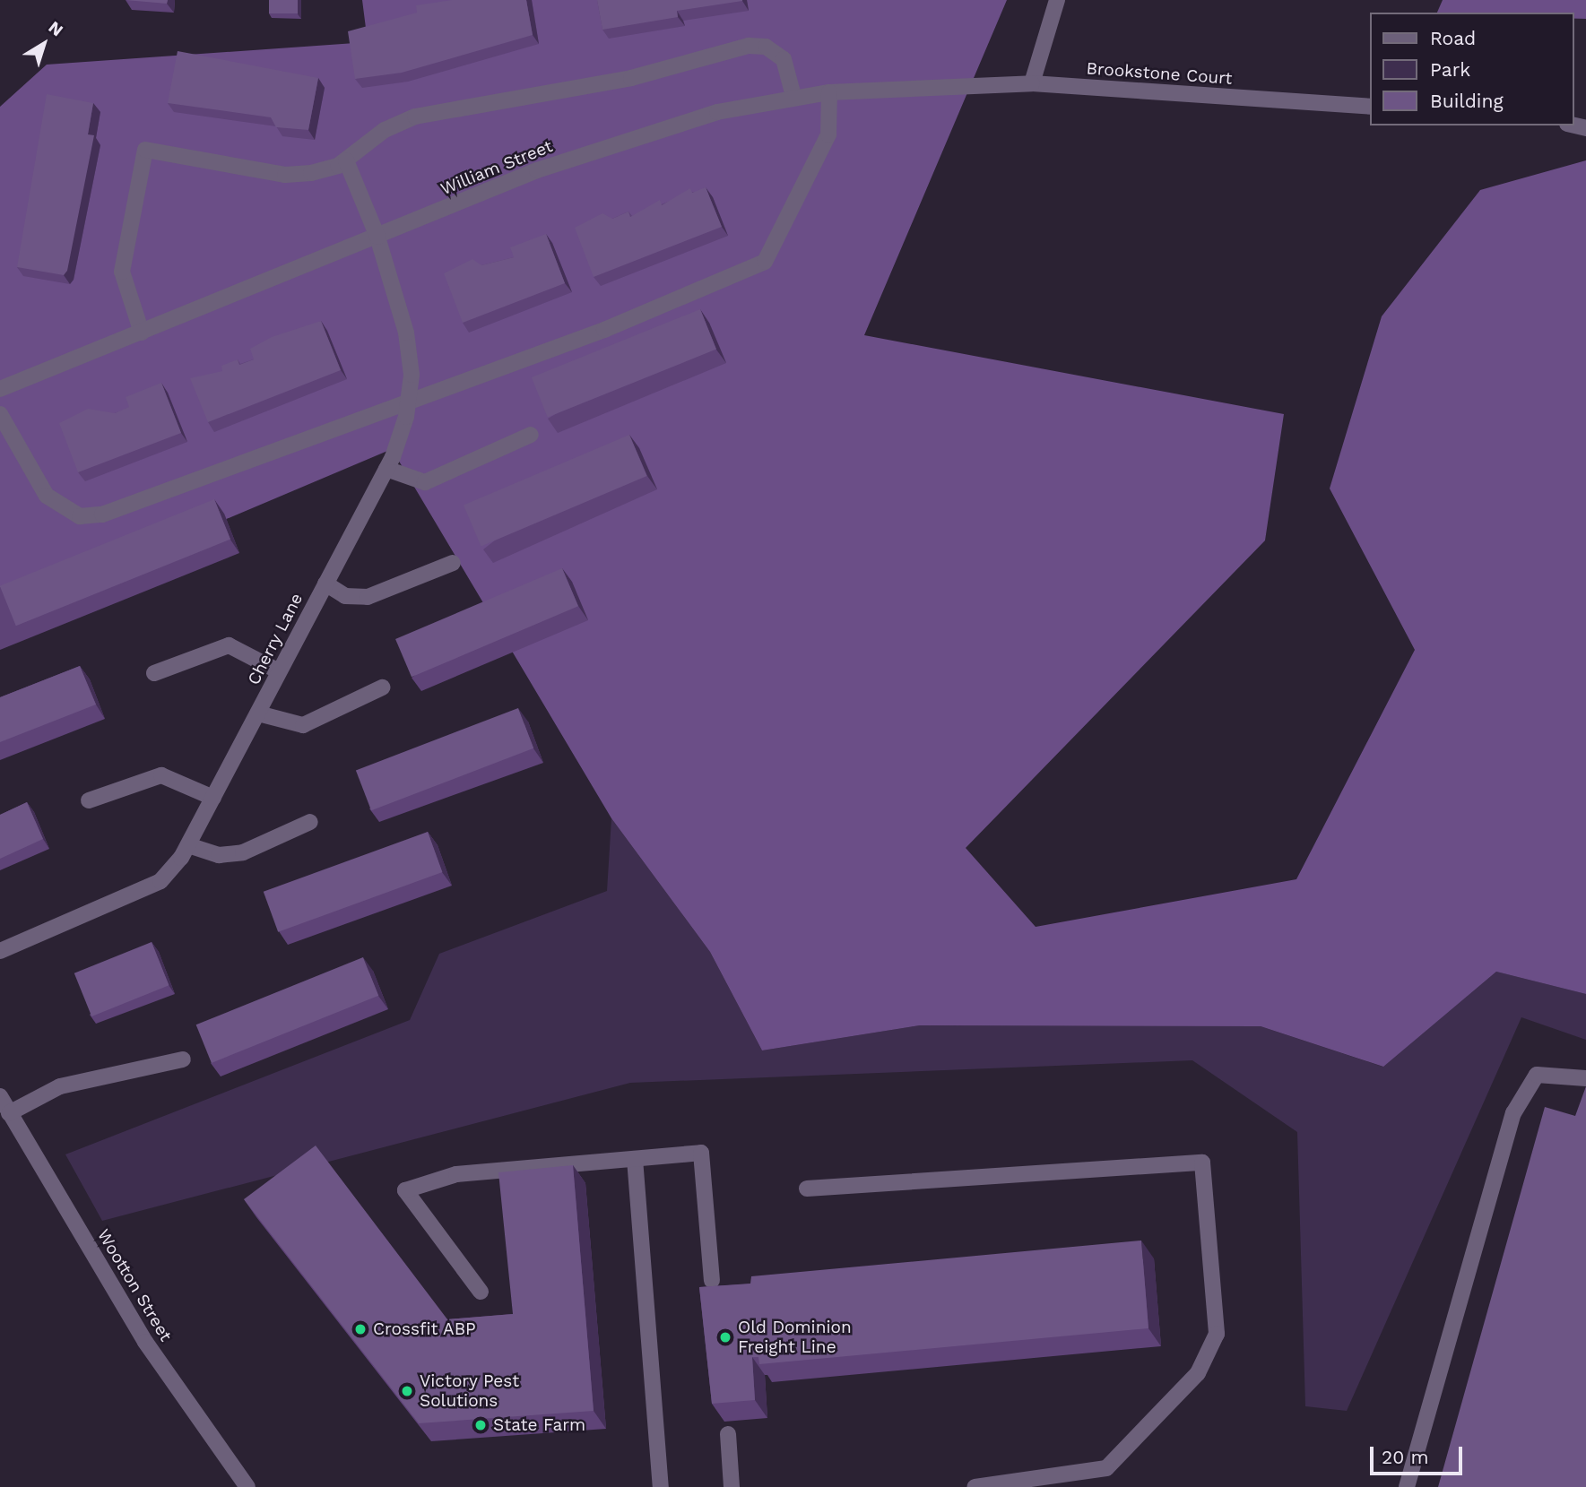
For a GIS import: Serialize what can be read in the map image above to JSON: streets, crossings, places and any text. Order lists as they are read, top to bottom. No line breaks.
{"streets":{"street":["Brookstone Court","William Street","Cherry Lane","Wootton Street"]},"crossings":[["Brookstone Court","William Street"],["William Street","Cherry Lane"]],"places":["Crossfit ABP","Old Dominion Freight Line","Victory Pest Solutions","State Farm"],"legend":["Road","Park","Building"],"scale_bar":"20 m","north":"top right"}
